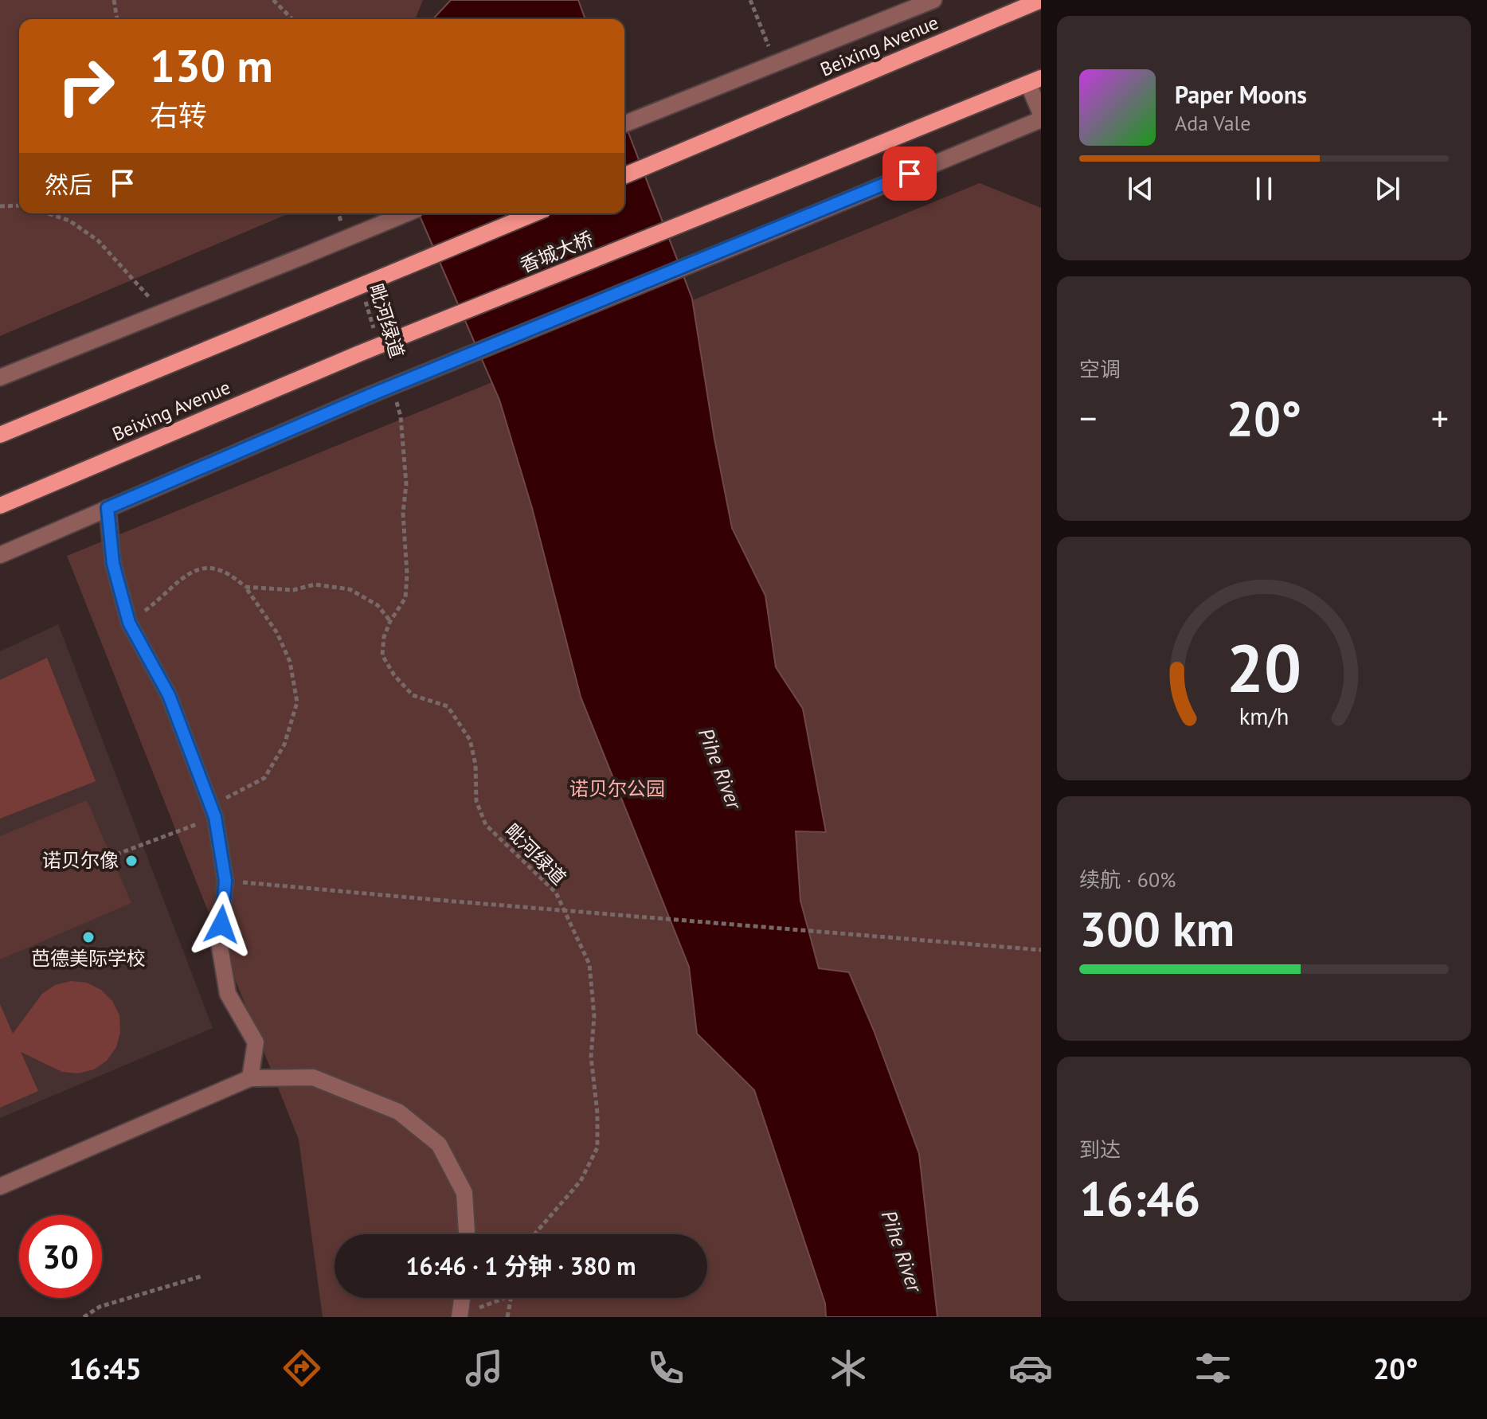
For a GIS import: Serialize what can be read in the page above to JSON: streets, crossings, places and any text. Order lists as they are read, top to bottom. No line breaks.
{"streets":{"main road":["Beixing Avenue","香城大桥"],"path":["毗河绿道"]},"crossings":[["Beixing Avenue","香城大桥"]],"water":["Pihe River"],"parks":["诺贝尔公园"],"places":["诺贝尔像","芭德美际学校"],"page":{"turn":["130 m","右转"],"song":["Paper Moons","Ada Vale"],"then":"然后","tile":["空调",["续航 · 60%","300 km"],["到达","16:46"]],"heat":["−","20°","+"],"limit":"30","trip":"16:46 · 1 分钟 · 380 m","tabs":["16:45","20°"],"gauge":["20","km/h"]}}
